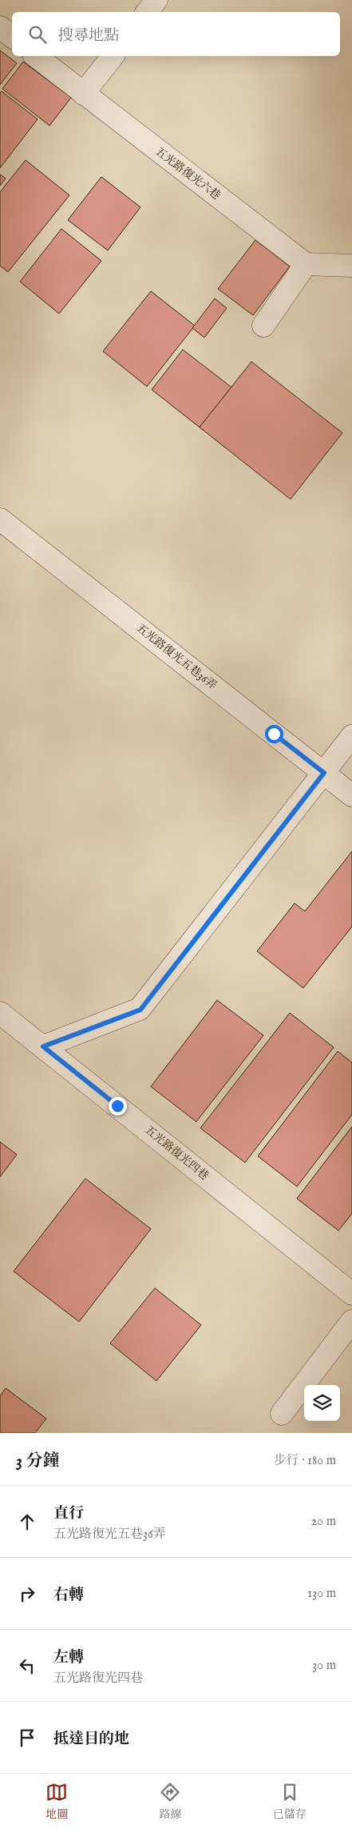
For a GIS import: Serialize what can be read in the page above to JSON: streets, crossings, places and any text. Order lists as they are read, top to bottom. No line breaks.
{"streets":{"lane":["五光路復光六巷","五光路復光五巷36弄","五光路復光四巷"]},"page":{"search":"搜尋地點","heading":["3 分鐘","步行 · 180 m"],"list":[["直行","五光路復光五巷36弄","20 m"],["右轉","130 m"],["左轉","五光路復光四巷","30 m"],"抵達目的地"],"nav":["地圖","路線","已儲存"]}}
